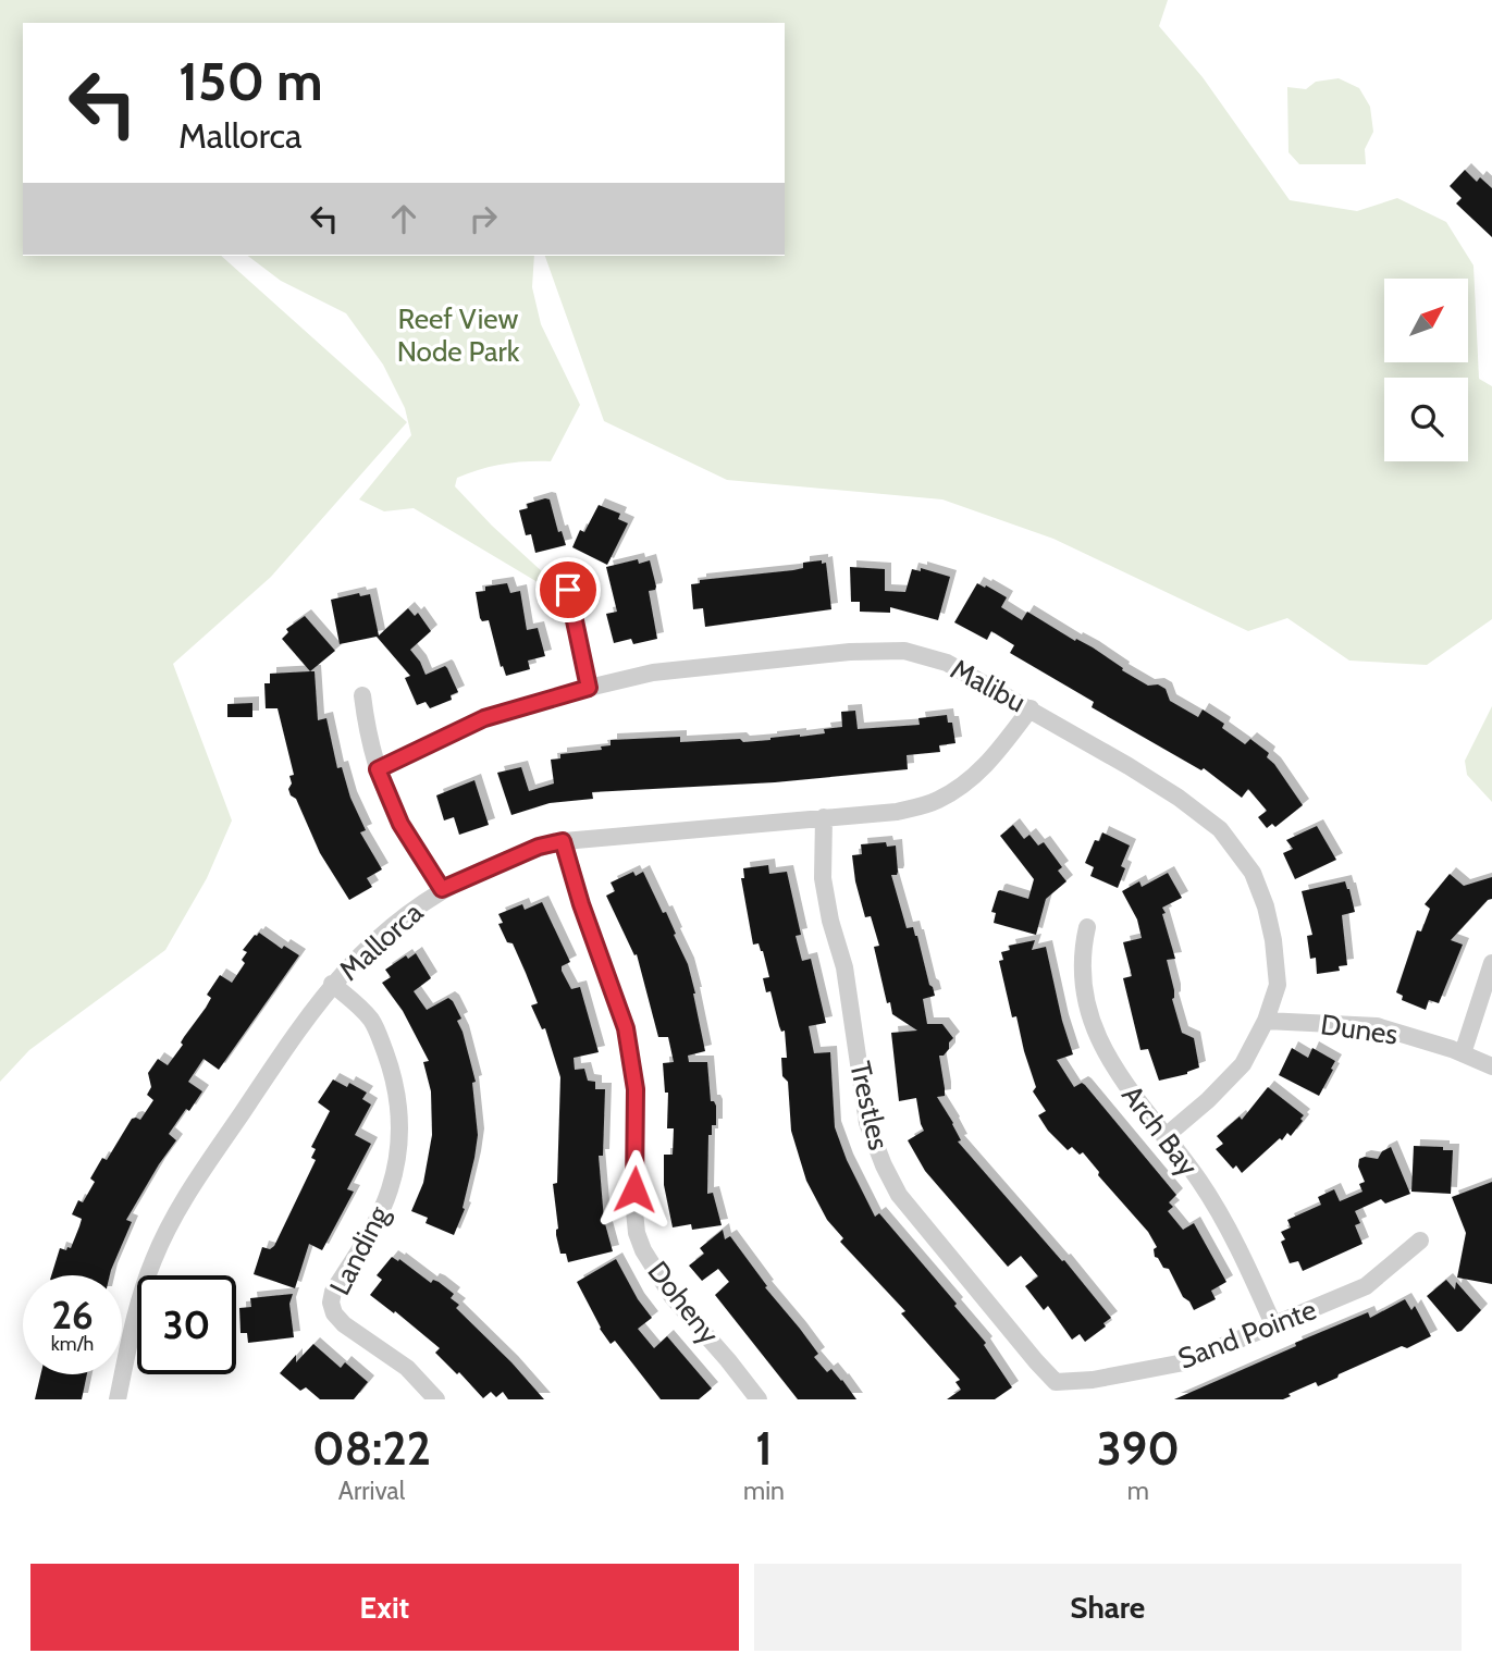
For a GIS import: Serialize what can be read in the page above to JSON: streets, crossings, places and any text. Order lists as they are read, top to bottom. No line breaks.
{"streets":{"street":["Malibu","Mallorca","Dunes","Trestles","Arch Bay","Landing","Doheny","Sand Pointe"]},"crossings":[["Malibu","Mallorca"],["Malibu","Dunes"],["Malibu","Arch Bay"],["Mallorca","Trestles"],["Mallorca","Landing"],["Mallorca","Doheny"],["Trestles","Sand Pointe"],["Arch Bay","Sand Pointe"]],"parks":["Reef View Node Park"],"north":"top right","page":{"turn":["150 m","Mallorca"],"speed":"26 km/h","limit":"30","eta":["08:22","Arrival","1","min","390","m"],"buttons":["Exit","Share"]}}
